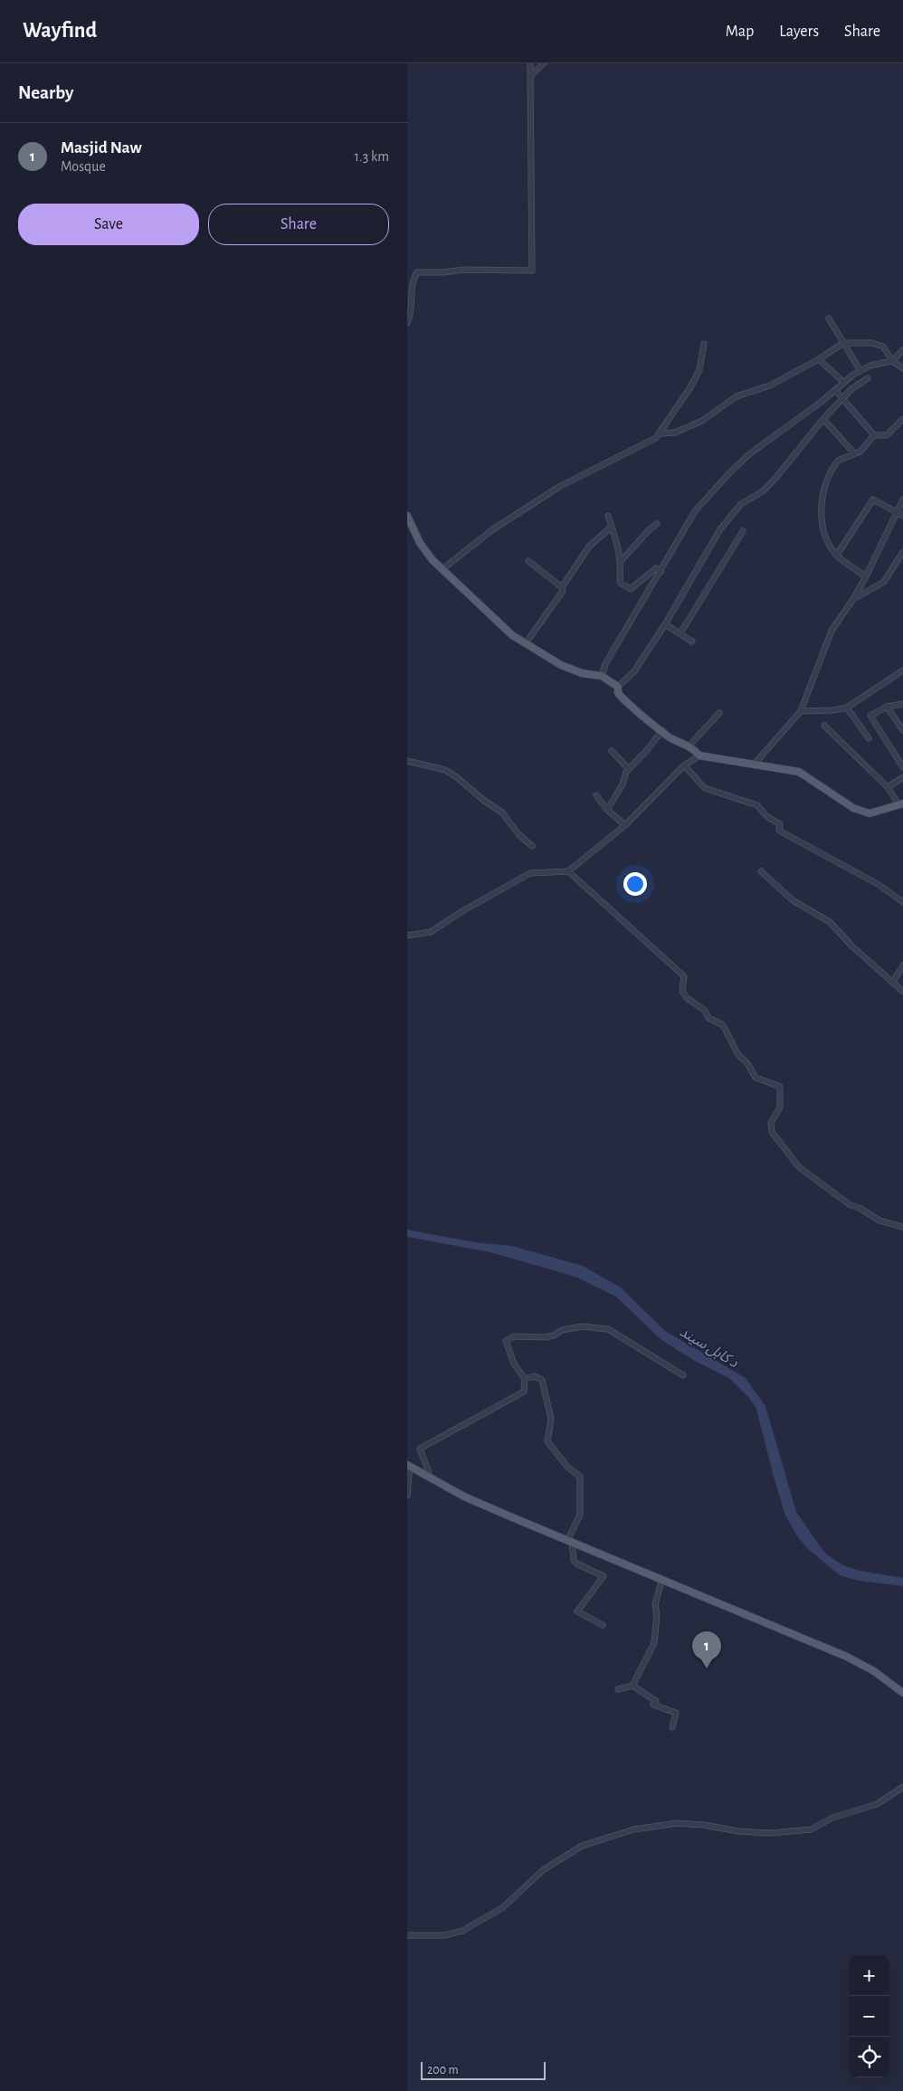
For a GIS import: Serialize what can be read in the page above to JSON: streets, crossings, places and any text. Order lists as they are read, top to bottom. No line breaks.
{"water":["د کابل سيند"],"scale_bar":"200 m","page":{"header":"Wayfind","nav":["Map","Layers","Share"],"heading":"Nearby","list":[{"mark":"1","name":"Masjid Naw","note":"Mosque","value":"1.3 km"}],"buttons":["Save","Share"],"pins":"1","map_buttons":["+","−"],"scale":"200 m"}}
